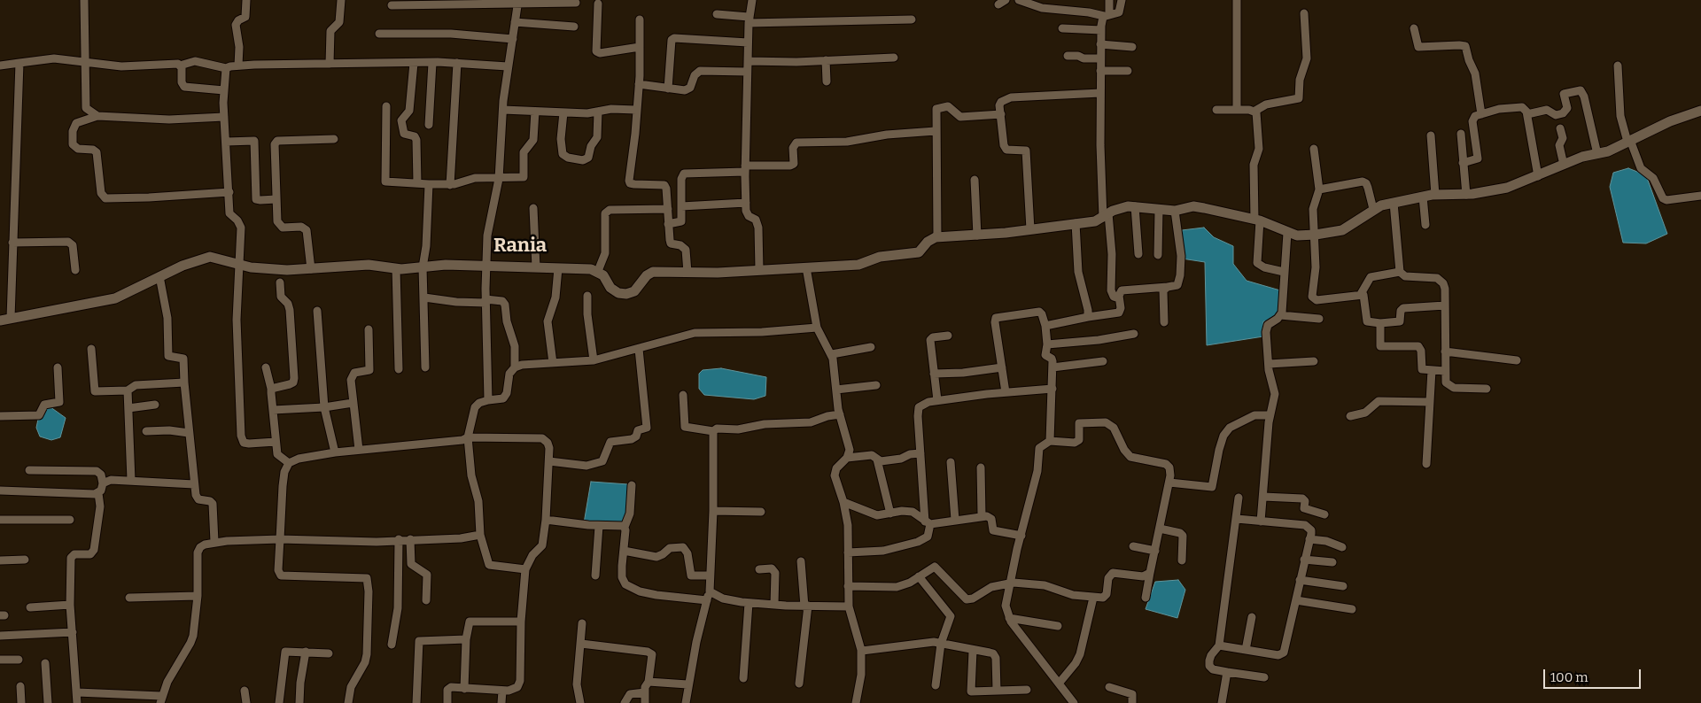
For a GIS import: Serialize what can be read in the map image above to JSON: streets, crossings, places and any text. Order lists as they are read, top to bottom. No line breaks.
{"districts":["Rania"],"scale_bar":"100 m"}
